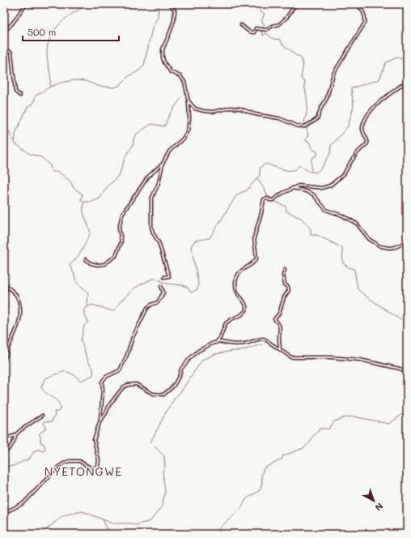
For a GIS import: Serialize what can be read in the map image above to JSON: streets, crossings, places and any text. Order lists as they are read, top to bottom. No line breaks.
{"districts":["NYETONGWE"],"scale_bar":"500 m","north":"bottom right"}
